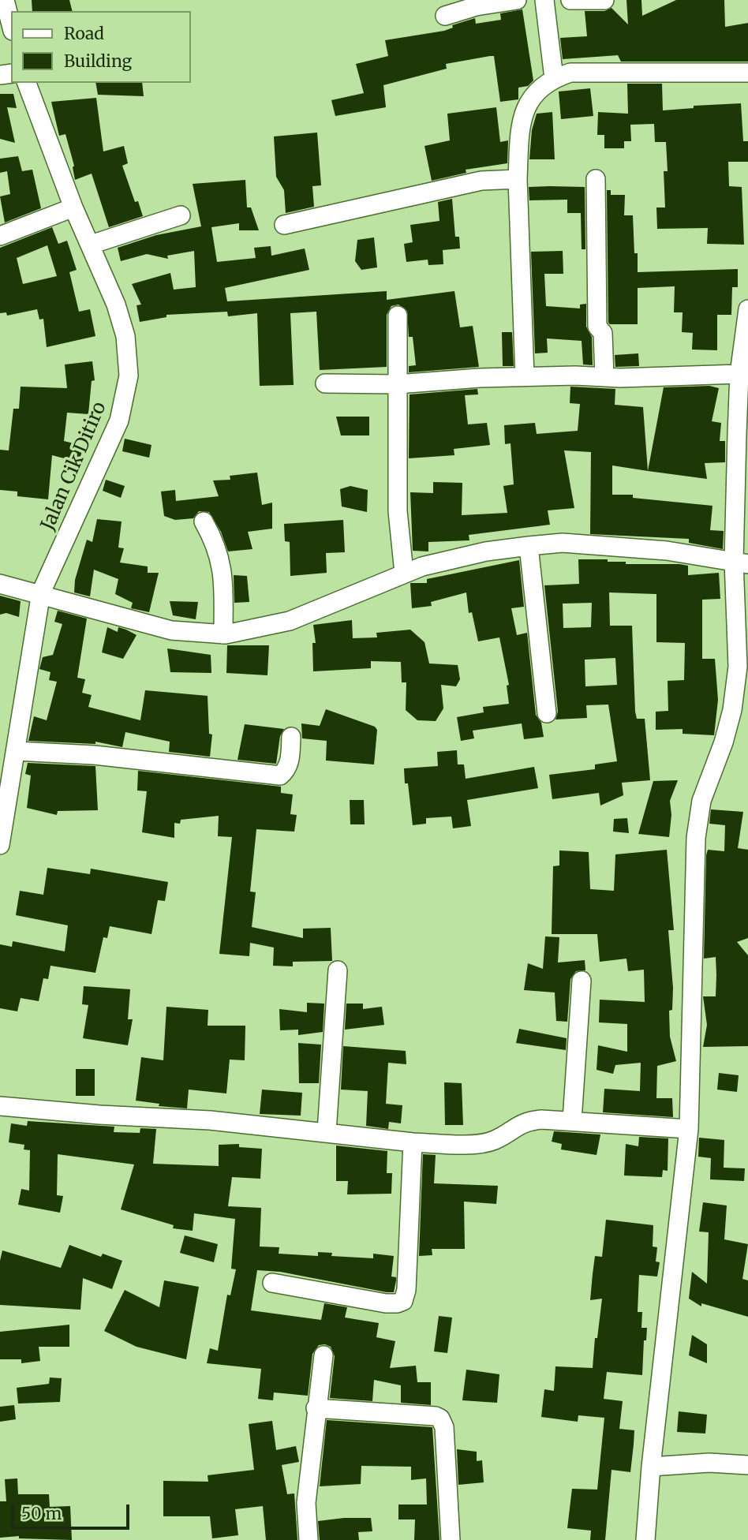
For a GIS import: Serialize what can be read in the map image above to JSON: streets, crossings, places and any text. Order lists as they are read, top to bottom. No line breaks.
{"streets":{"street":["Jalan Cik Ditiro"]},"legend":["Road","Building"],"scale_bar":"50 m"}
